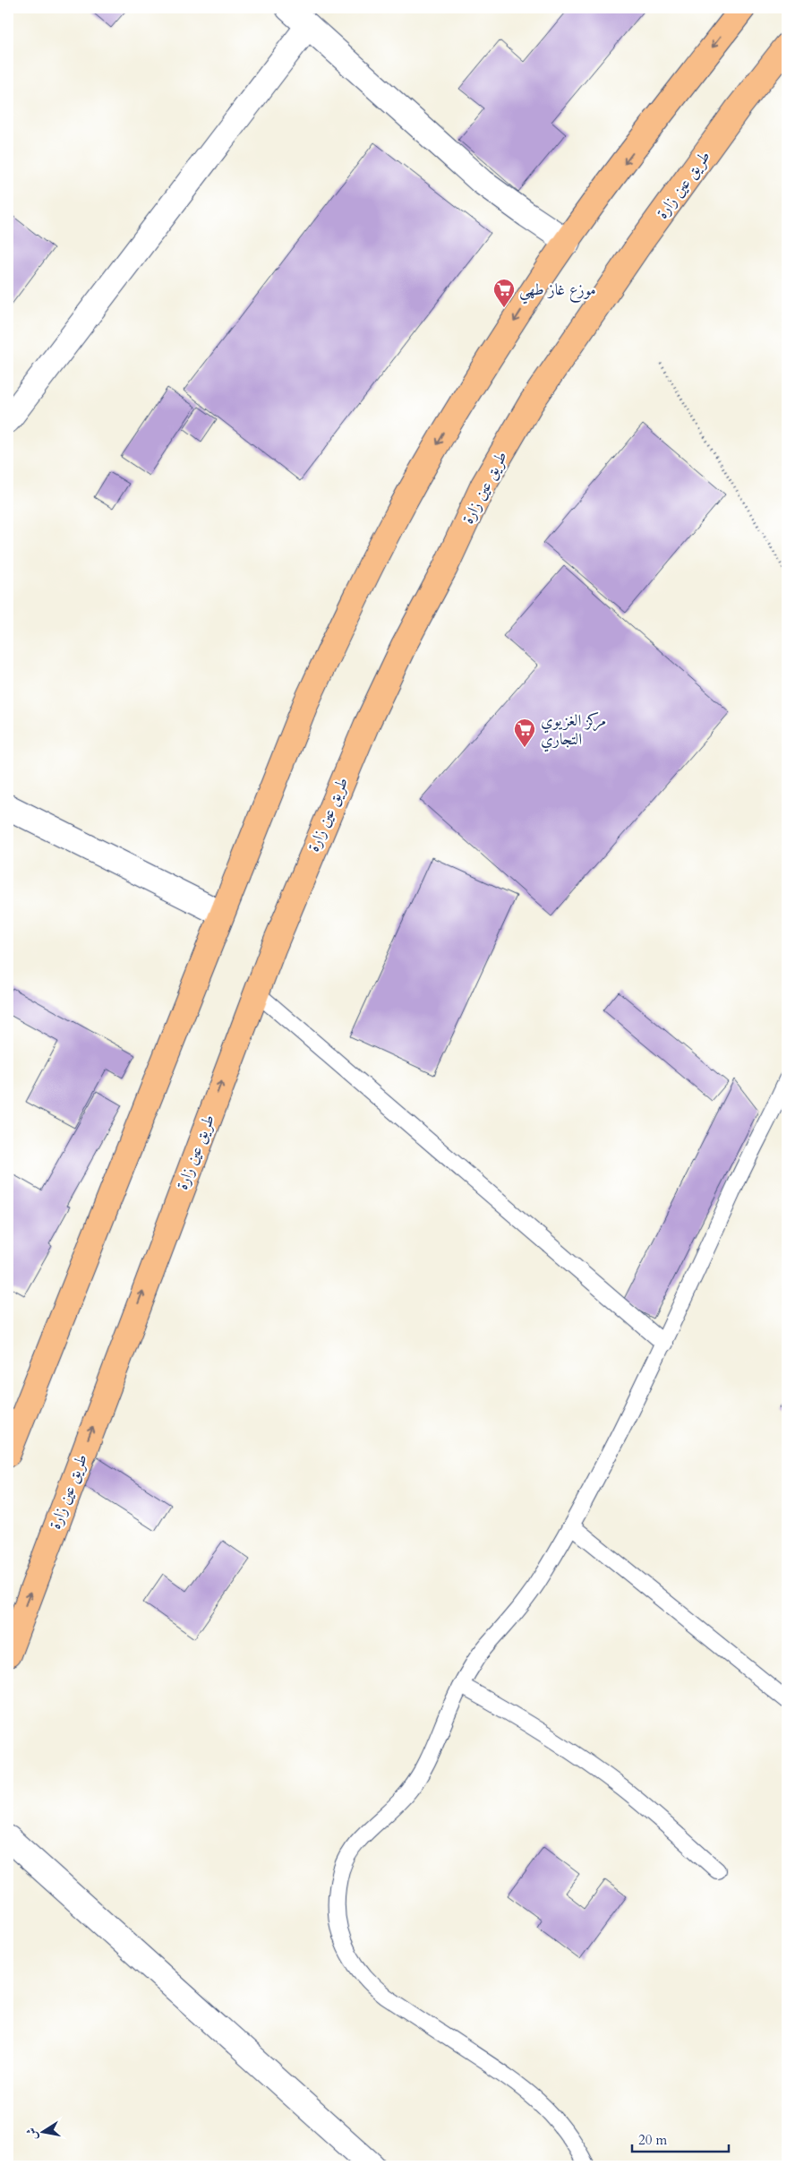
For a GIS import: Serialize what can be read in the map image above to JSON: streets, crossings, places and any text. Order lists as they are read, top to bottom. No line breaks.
{"streets":{"main road":["طريق عين زارة"]},"places":{"supermarket":["موزع غاز طهي","مركز الغزيوي التجاري"]},"scale_bar":"20 m","north":"left"}
